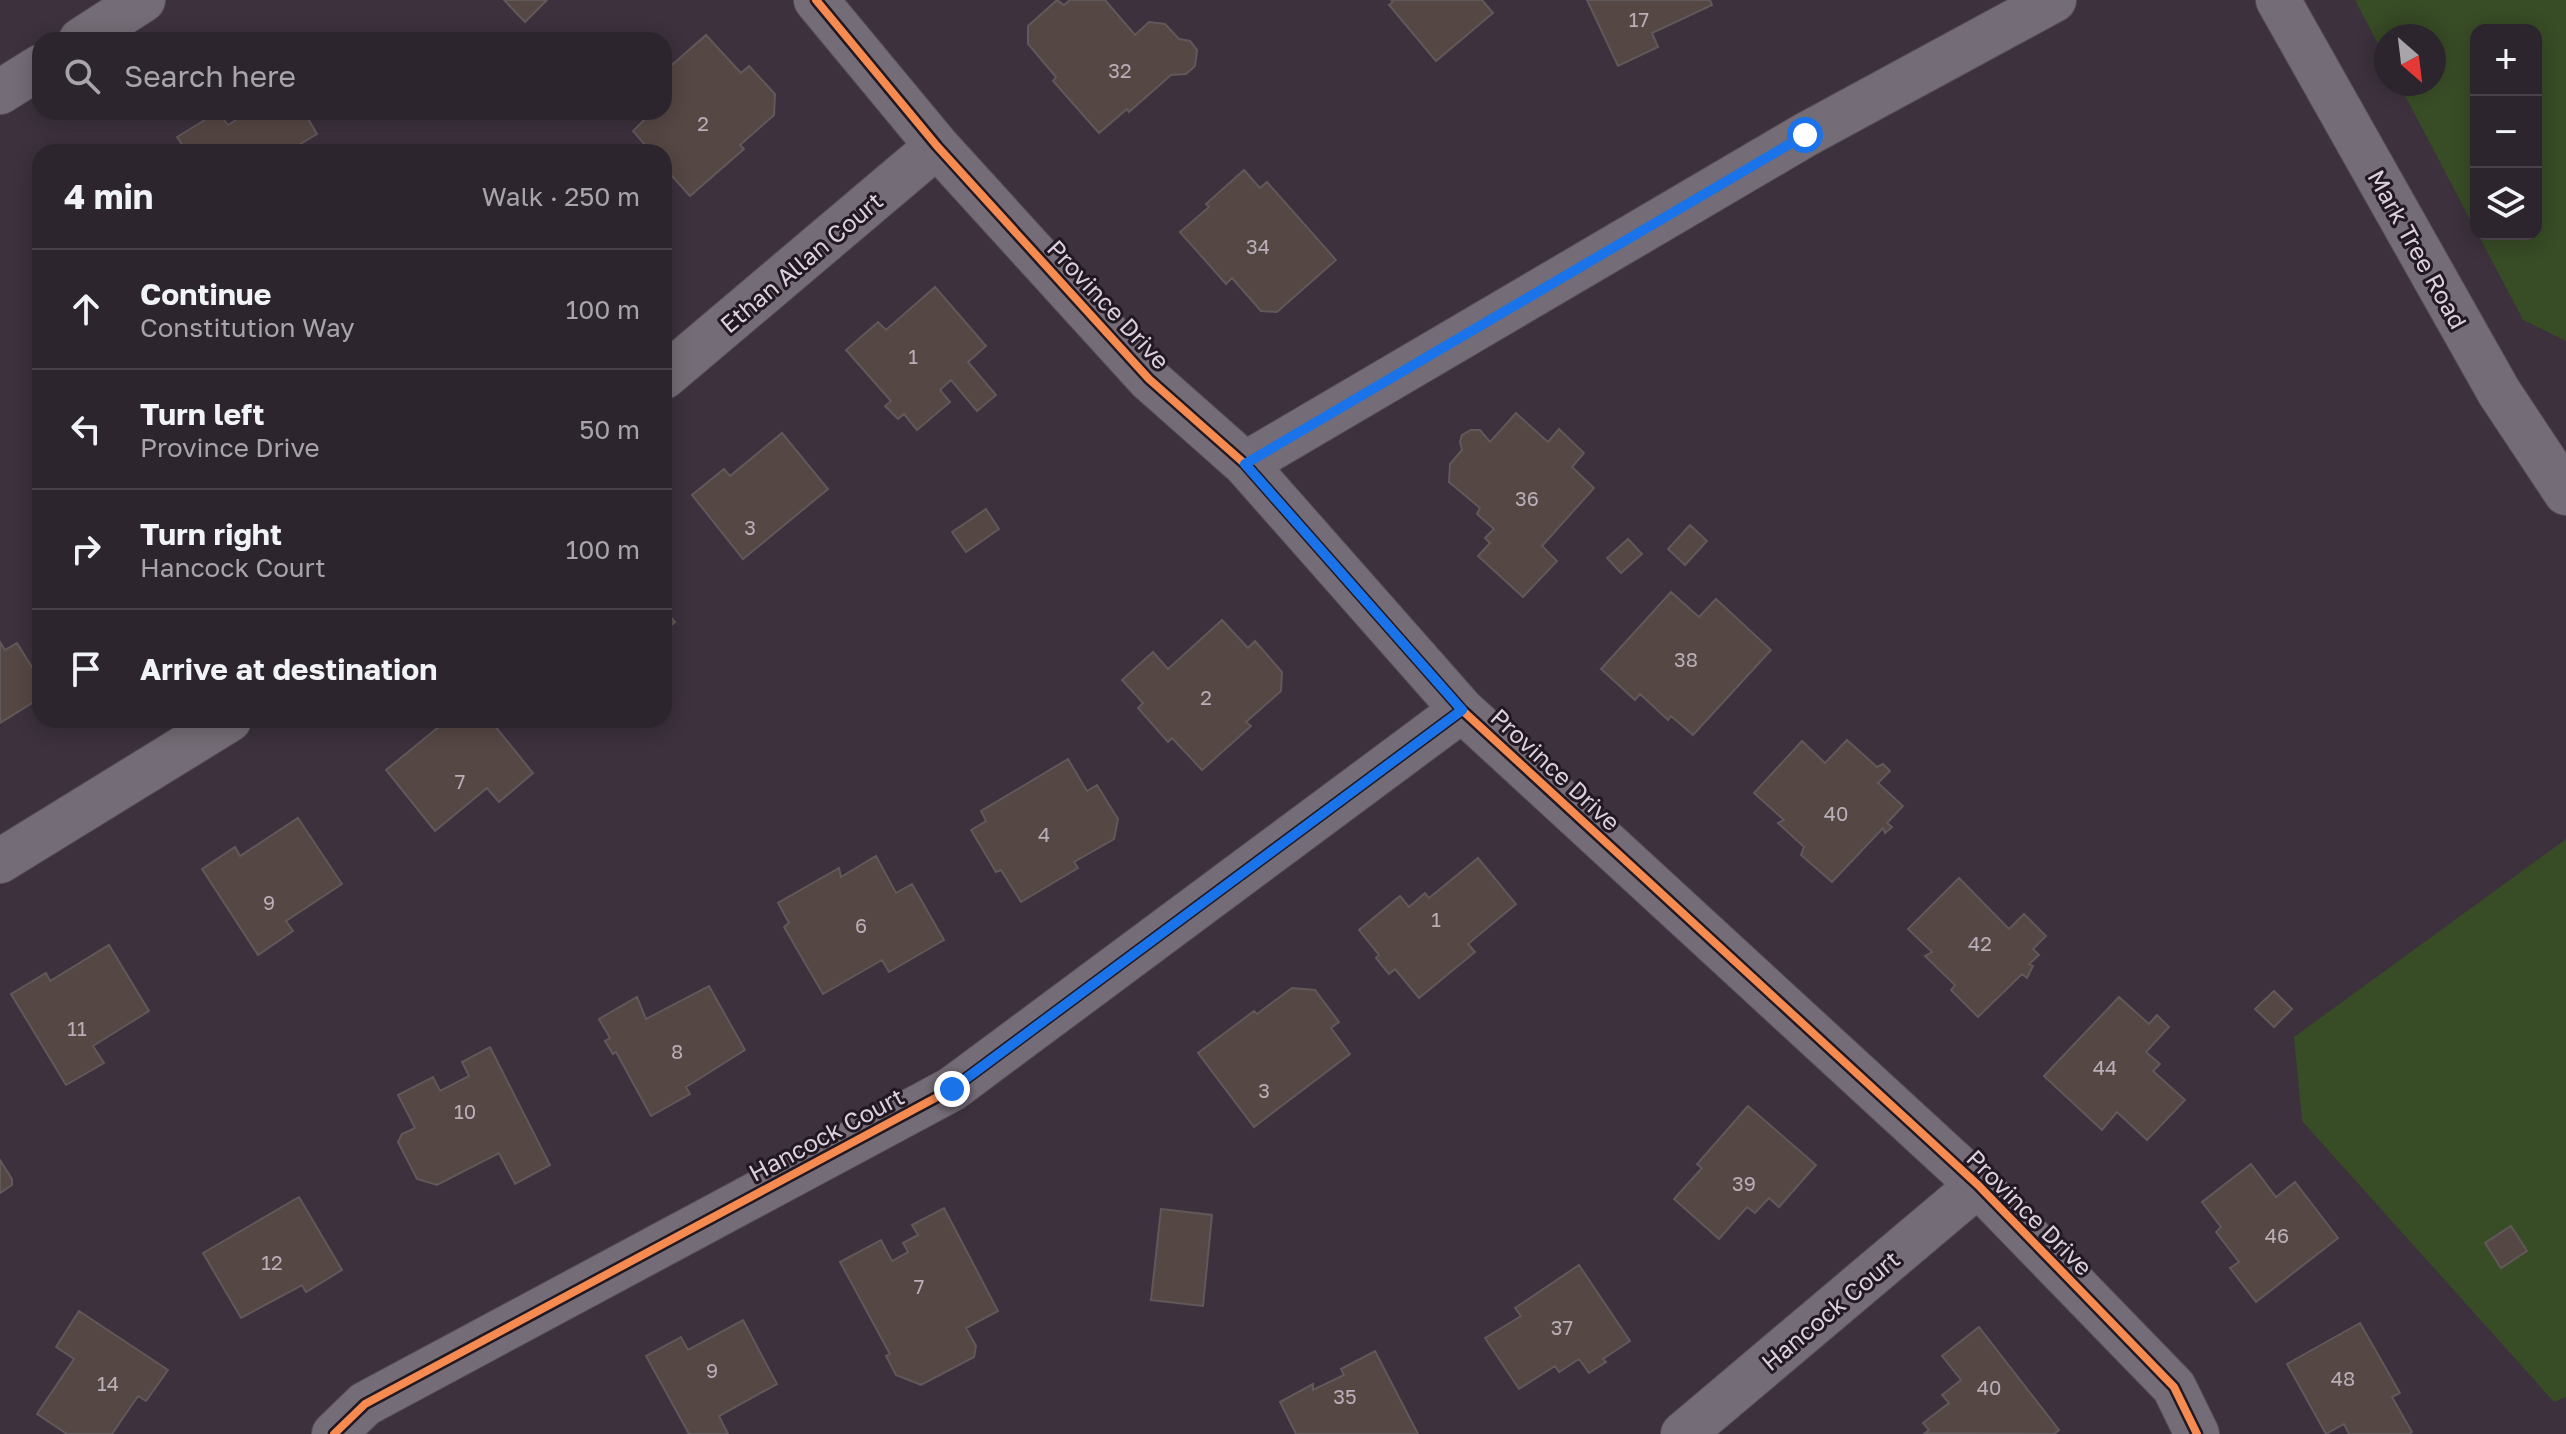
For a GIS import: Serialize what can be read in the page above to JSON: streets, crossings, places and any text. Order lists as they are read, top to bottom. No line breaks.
{"streets":{"street":["Mark Tree Road","Ethan Allan Court","Province Drive","Hancock Court"]},"crossings":[["Ethan Allan Court","Province Drive"],["Province Drive","Hancock Court"]],"house_numbers":["17","32","2","34","1","36","3","38","2","7","40","4","9","1","6","42","11","8","44","3","10","39","46","12","7","37","9","48","14","40","35"],"north":"bottom right","page":{"map_buttons":["+","−"],"search":"Search here","heading":["4 min","Walk · 250 m"],"list":[["Continue","Constitution Way","100 m"],["Turn left","Province Drive","50 m"],["Turn right","Hancock Court","100 m"],"Arrive at destination"]}}
